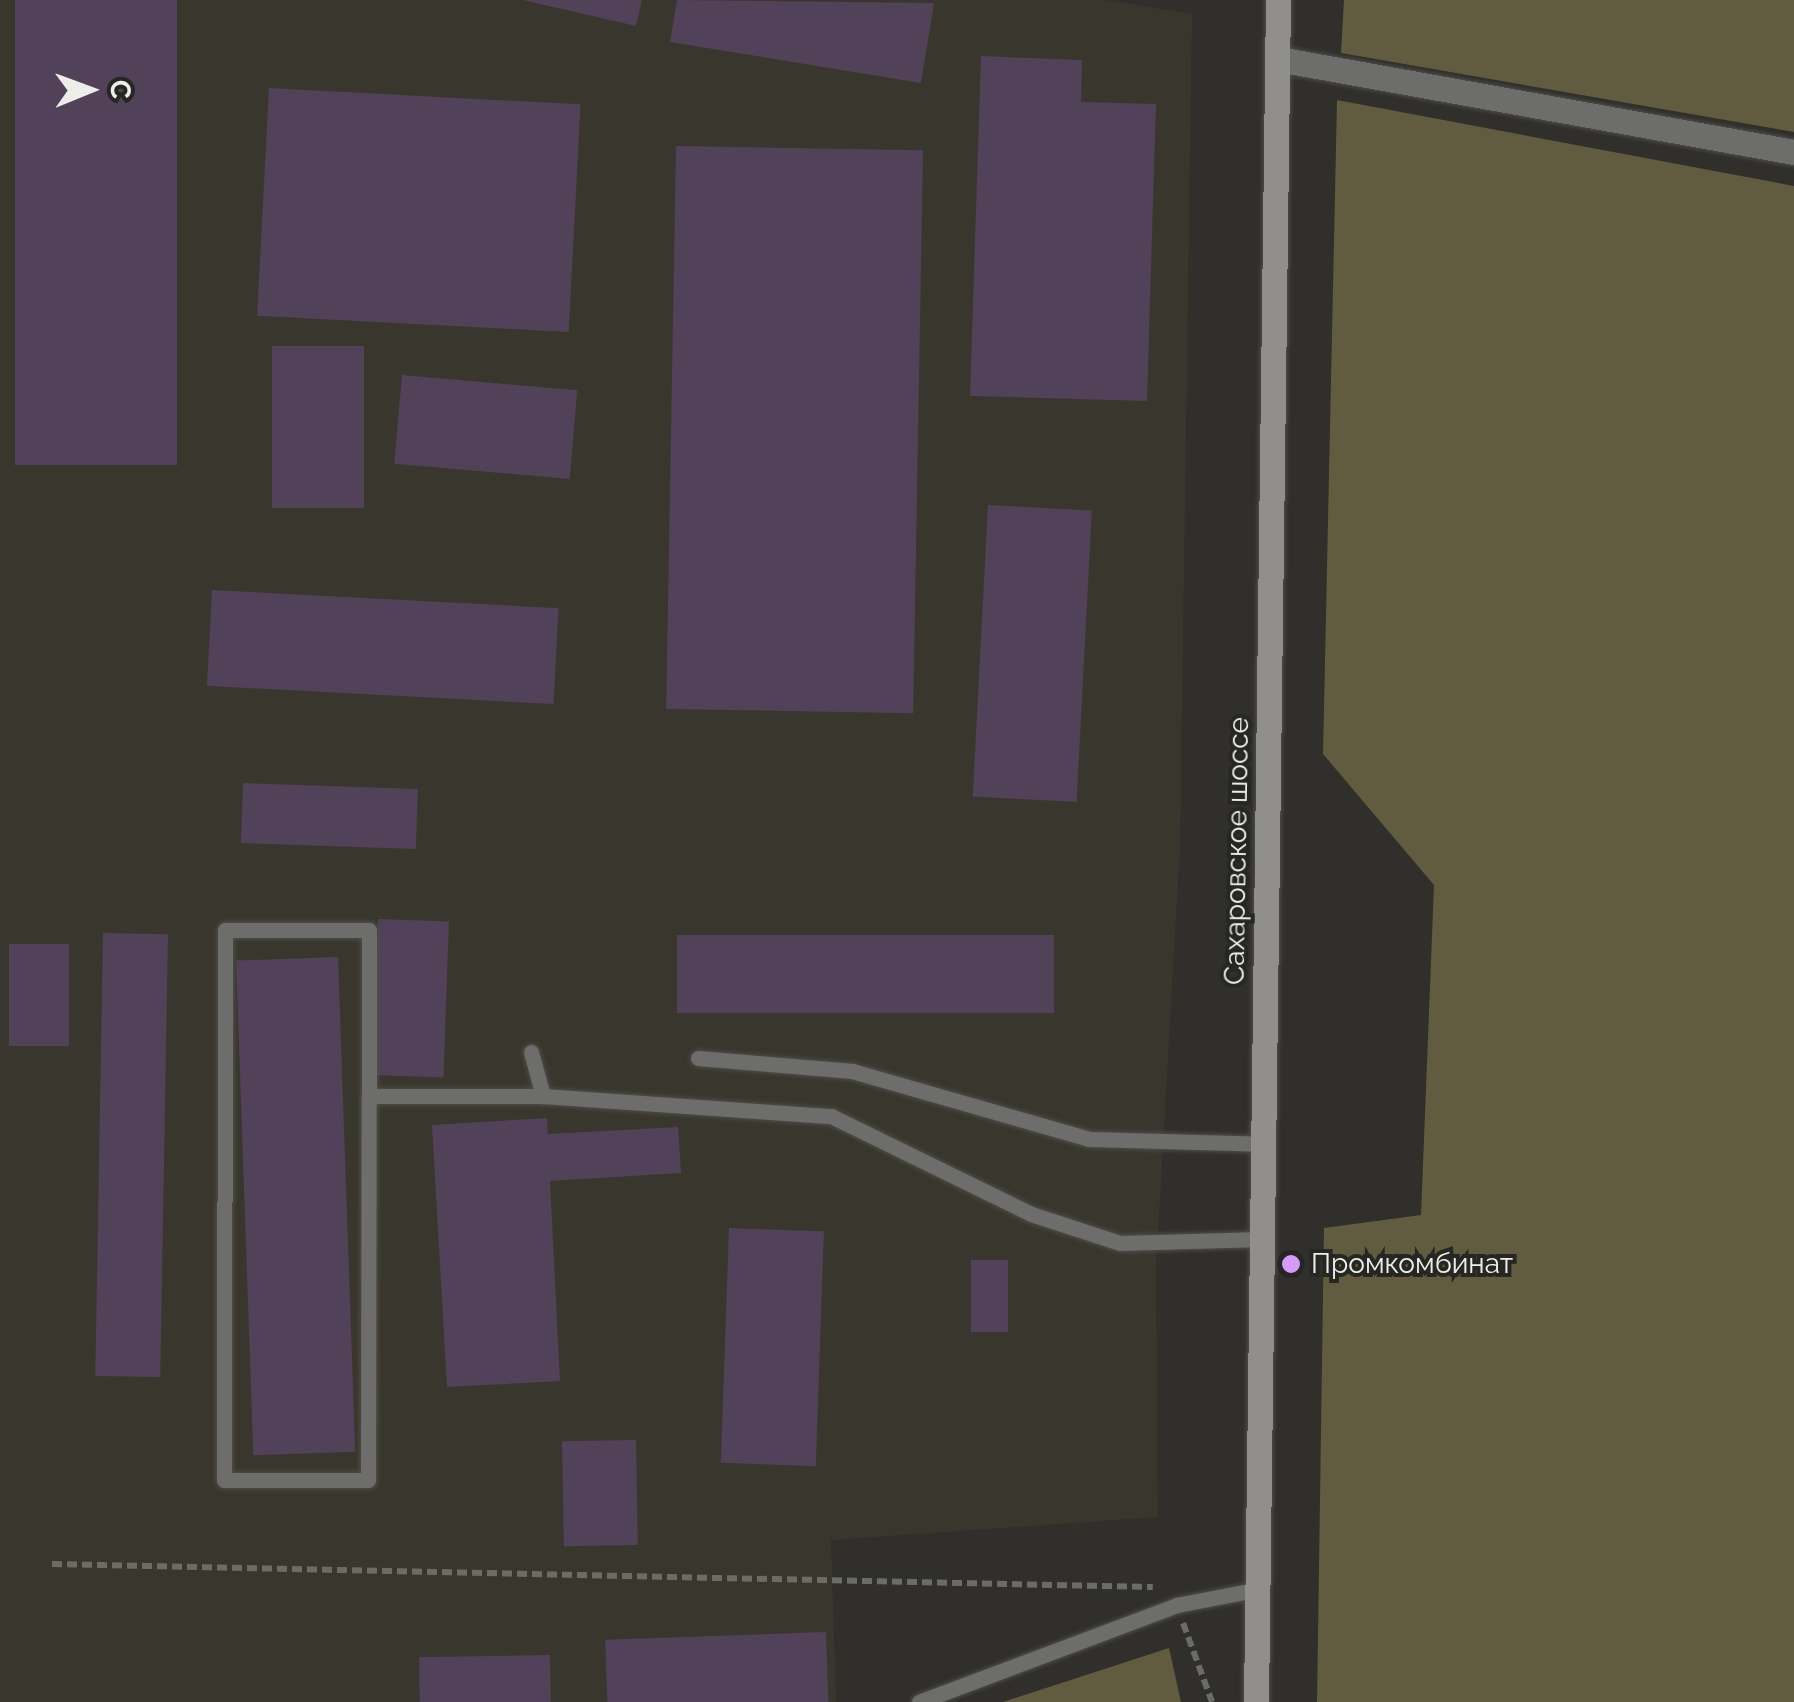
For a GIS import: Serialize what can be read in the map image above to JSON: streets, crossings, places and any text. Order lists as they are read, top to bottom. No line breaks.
{"streets":{"main road":["Сахаровское шоссе"]},"places":["Промкомбинат"],"north":"right"}
